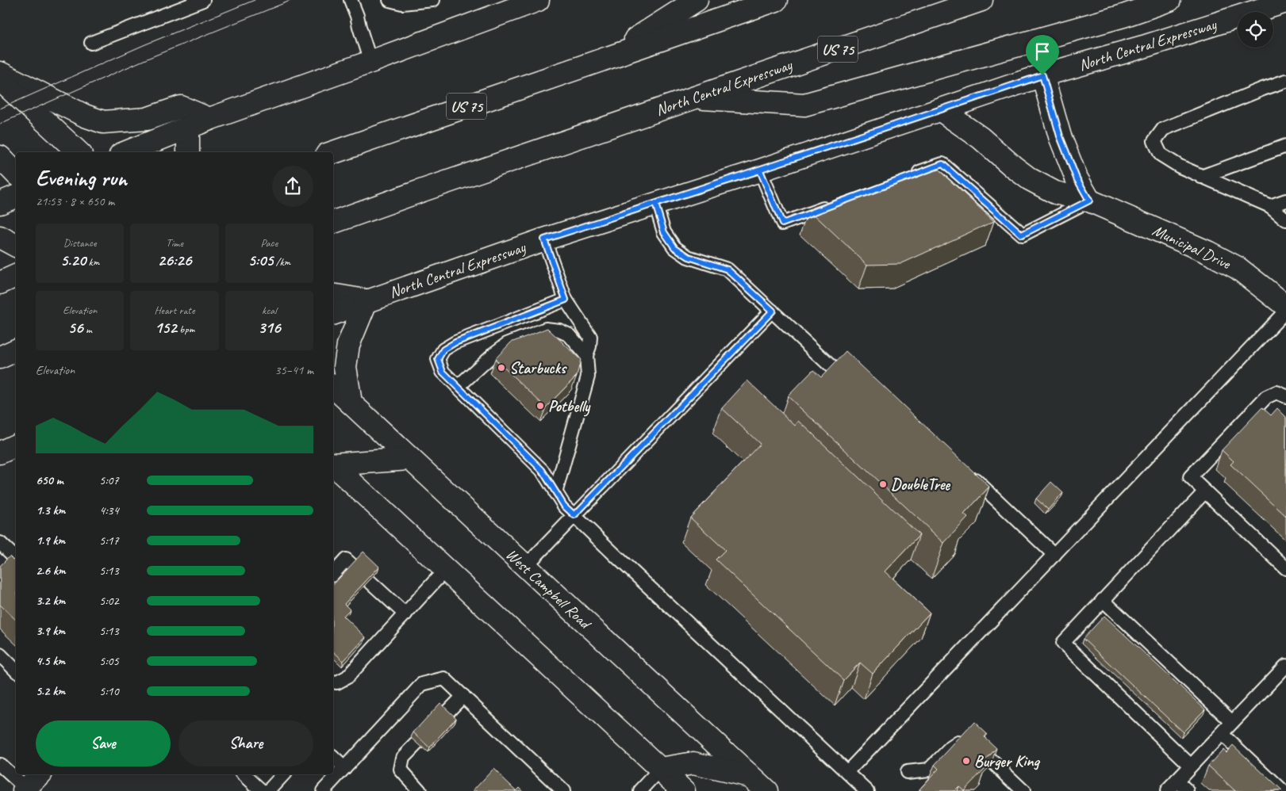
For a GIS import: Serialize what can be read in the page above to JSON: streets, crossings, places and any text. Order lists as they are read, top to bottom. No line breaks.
{"streets":{"main road":["North Central Expressway","US 75","Municipal Drive","West Campbell Road"]},"crossings":[["North Central Expressway","Municipal Drive"]],"places":["Starbucks","Potbelly","DoubleTree","Burger King"],"page":{"heading":["Evening run","21:53 · 8 × 650 m"],"stats":[["Distance","5.20 km"],["Time","26:26"],["Pace","5:05 /km"],["Elevation","56 m"],["Heart rate","152 bpm"],["kcal","316"]],"chart":["Elevation","35–41 m"],"list":[{"name":"650 m","note":"5:07"},{"name":"1.3 km","note":"4:34"},{"name":"1.9 km","note":"5:17"},{"name":"2.6 km","note":"5:13"},{"name":"3.2 km","note":"5:02"},{"name":"3.9 km","note":"5:13"},{"name":"4.5 km","note":"5:05"},{"name":"5.2 km","note":"5:10"}],"buttons":["Save","Share"]}}
